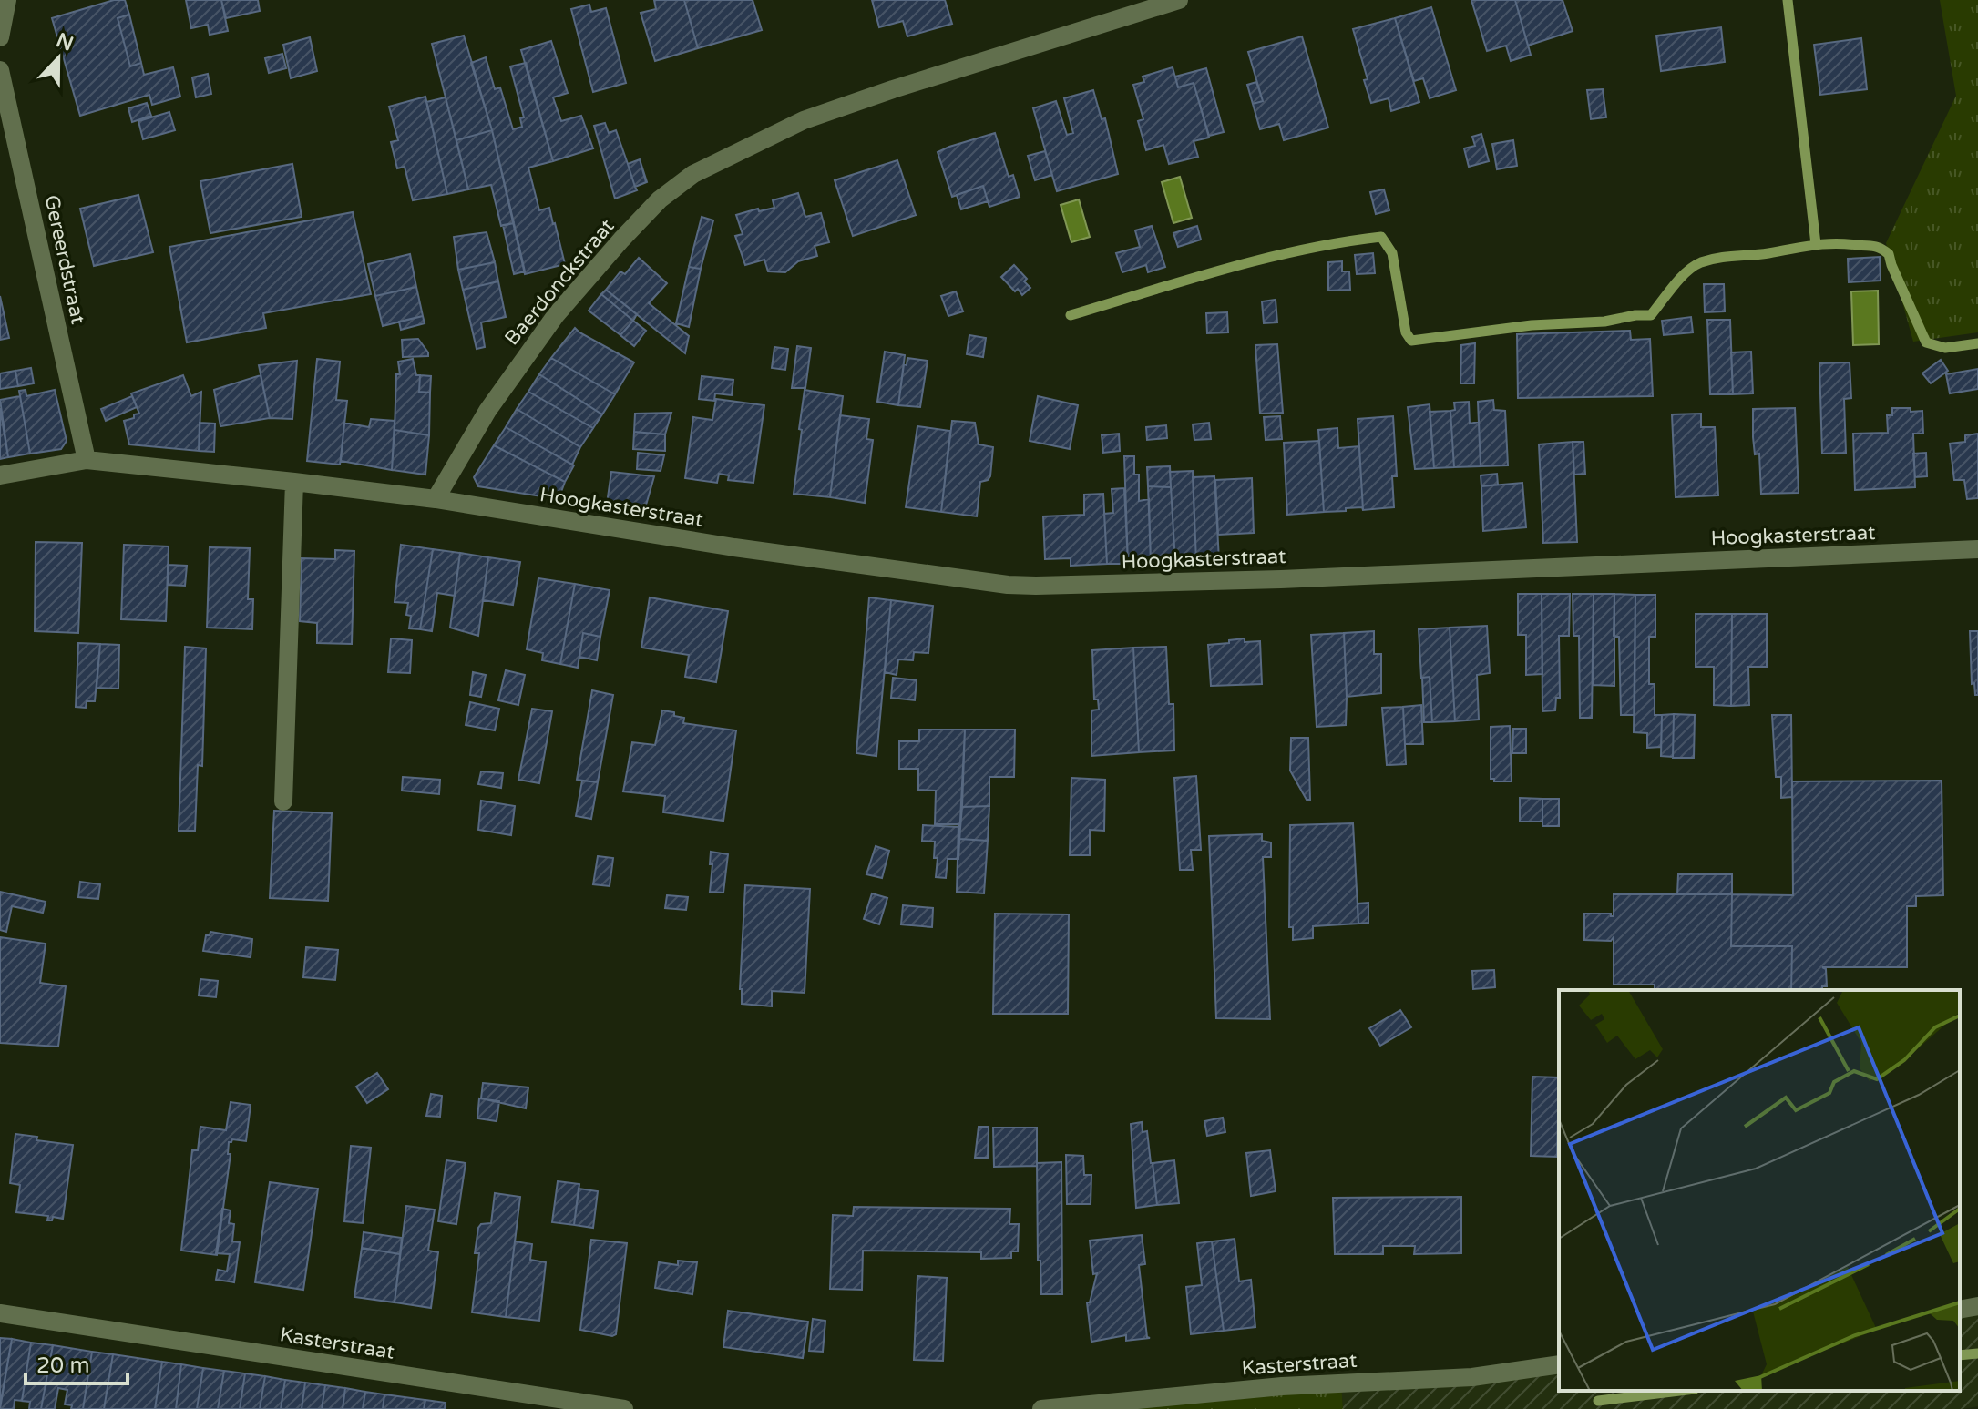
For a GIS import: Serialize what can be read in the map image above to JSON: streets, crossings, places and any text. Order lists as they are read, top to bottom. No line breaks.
{"streets":{"street":["Gereerdstraat","Baerdonckstraat","Hoogkasterstraat","Kasterstraat"]},"crossings":[["Baerdonckstraat","Hoogkasterstraat"]],"scale_bar":"20 m","north":"top"}
